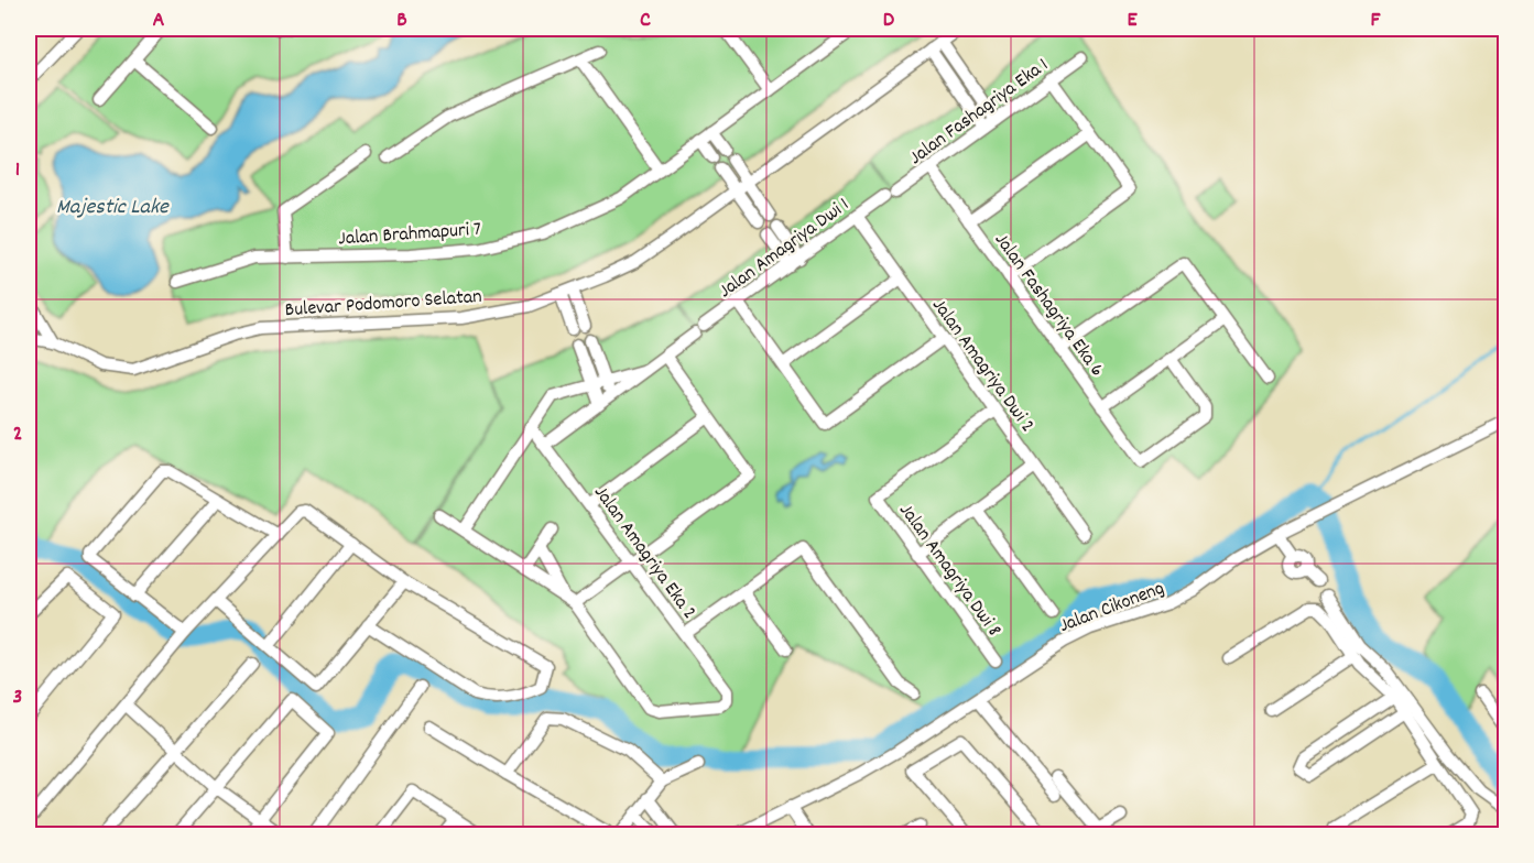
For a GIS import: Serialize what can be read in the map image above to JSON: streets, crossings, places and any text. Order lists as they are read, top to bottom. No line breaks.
{"streets":{"street":["Jalan Fashagriya Eka 1","Jalan Brahmapuri 7","Jalan Amagriya Dwi 1","Bulevar Podomoro Selatan","Jalan Fashagriya Eka 6","Jalan Amagriya Dwi 2","Jalan Amagriya Eka 2","Jalan Amagriya Dwi 8","Jalan Cikoneng"]},"crossings":[["Jalan Fashagriya Eka 1","Jalan Amagriya Dwi 1"],["Jalan Fashagriya Eka 1","Jalan Fashagriya Eka 6"],["Jalan Amagriya Dwi 1","Jalan Amagriya Dwi 2"],["Jalan Amagriya Dwi 1","Jalan Amagriya Eka 2"],["Jalan Amagriya Dwi 2","Jalan Amagriya Dwi 8"]],"water":["Majestic Lake"],"grid":{"columns":["A","B","C","D","E","F"],"rows":["1","2","3"]}}
